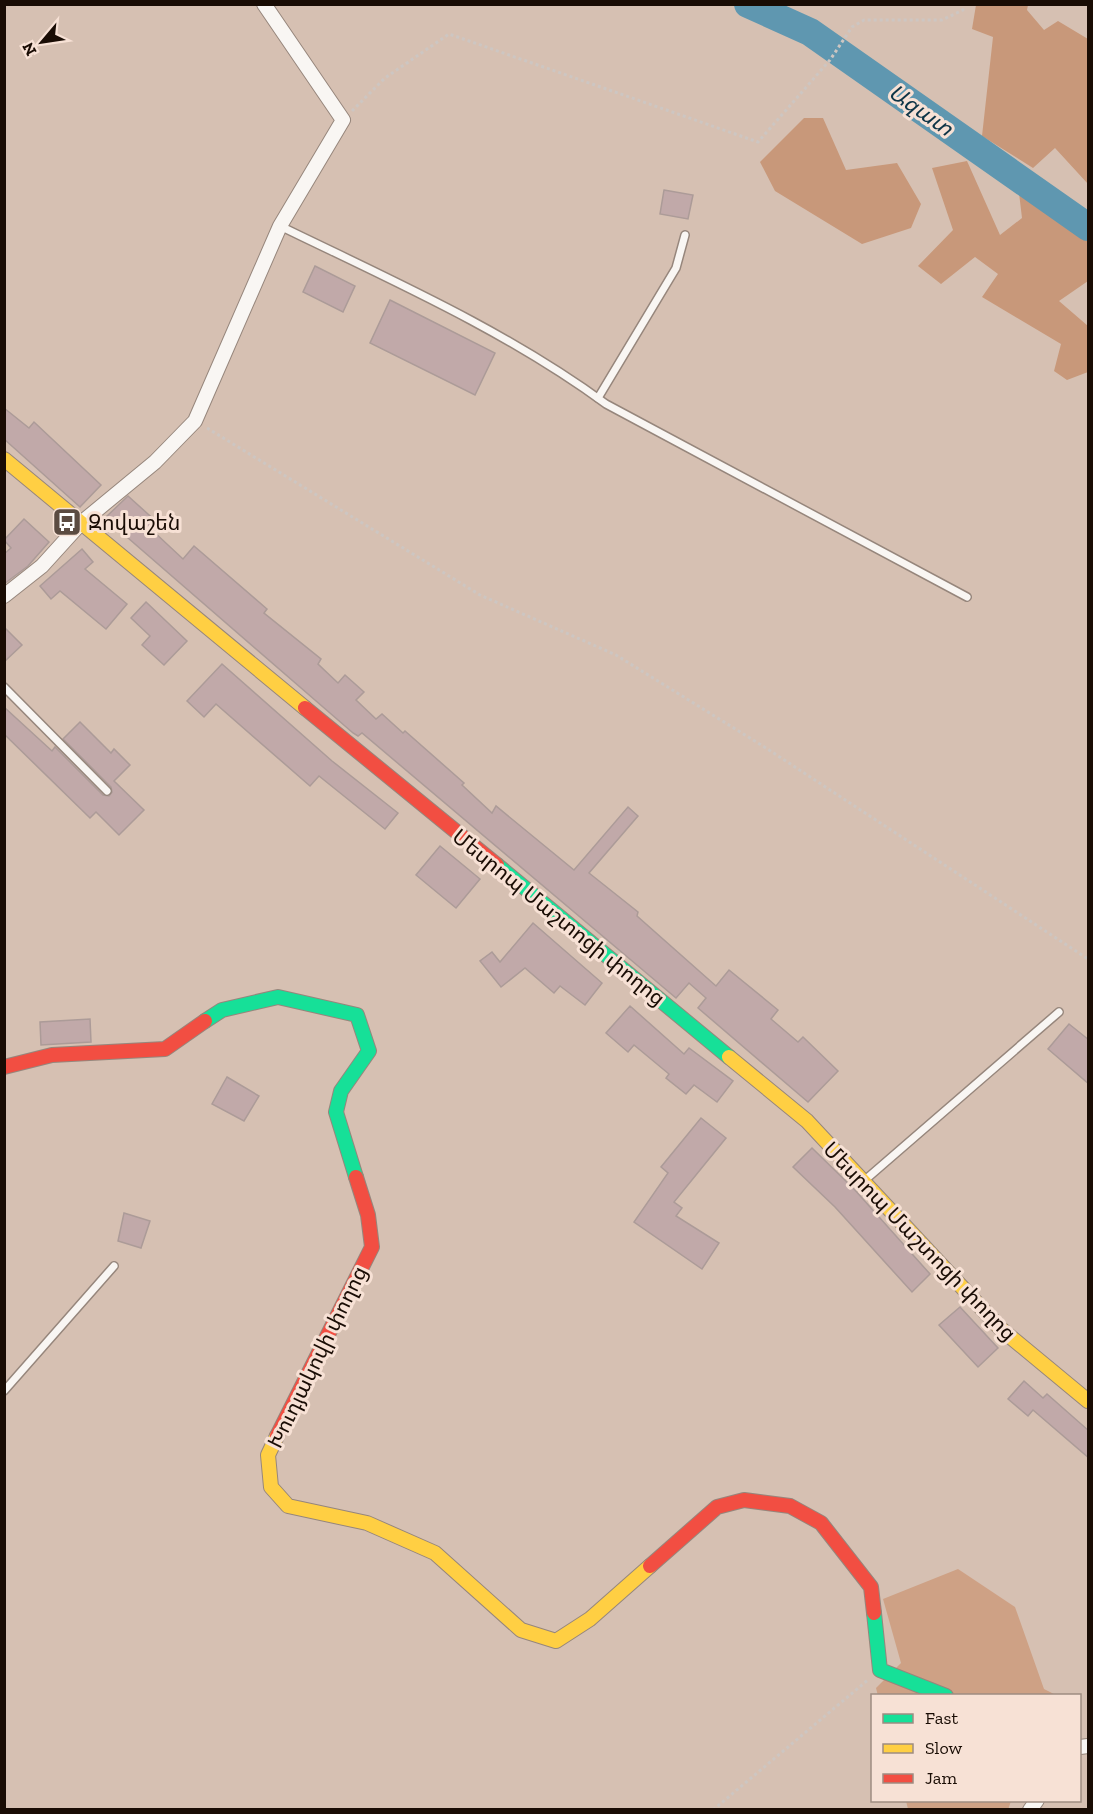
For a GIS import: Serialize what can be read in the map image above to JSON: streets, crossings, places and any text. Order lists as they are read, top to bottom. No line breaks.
{"streets":{"street":["Մեսրոպ Մաշտոցի փողոց","Խուդյակովի փողոց"]},"water":["Ազատ"],"places":{"bus stop":["Զովաշեն"]},"legend":["Fast","Slow","Jam"],"north":"bottom left"}
